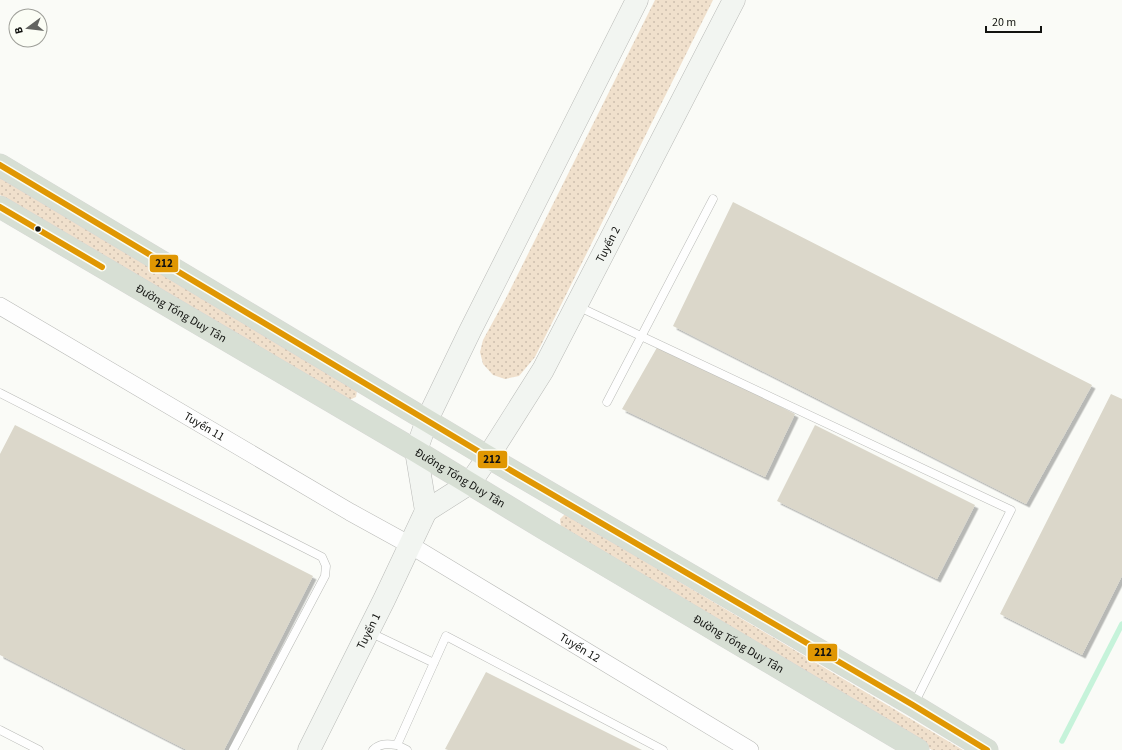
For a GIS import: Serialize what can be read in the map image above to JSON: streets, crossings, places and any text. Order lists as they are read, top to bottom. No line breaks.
{"streets":{"highway":["Đường Tống Duy Tân"],"main road":["Tuyến 2","Tuyến 1"],"street":["Tuyến 11","Tuyến 12"]},"crossings":[["Tuyến 2","Đường Tống Duy Tân"],["Tuyến 11","Tuyến 1"],["Tuyến 11","Tuyến 12"],["Tuyến 1","Tuyến 12"]],"lines":["transit line 212"],"scale_bar":"20 m","north":"left"}
